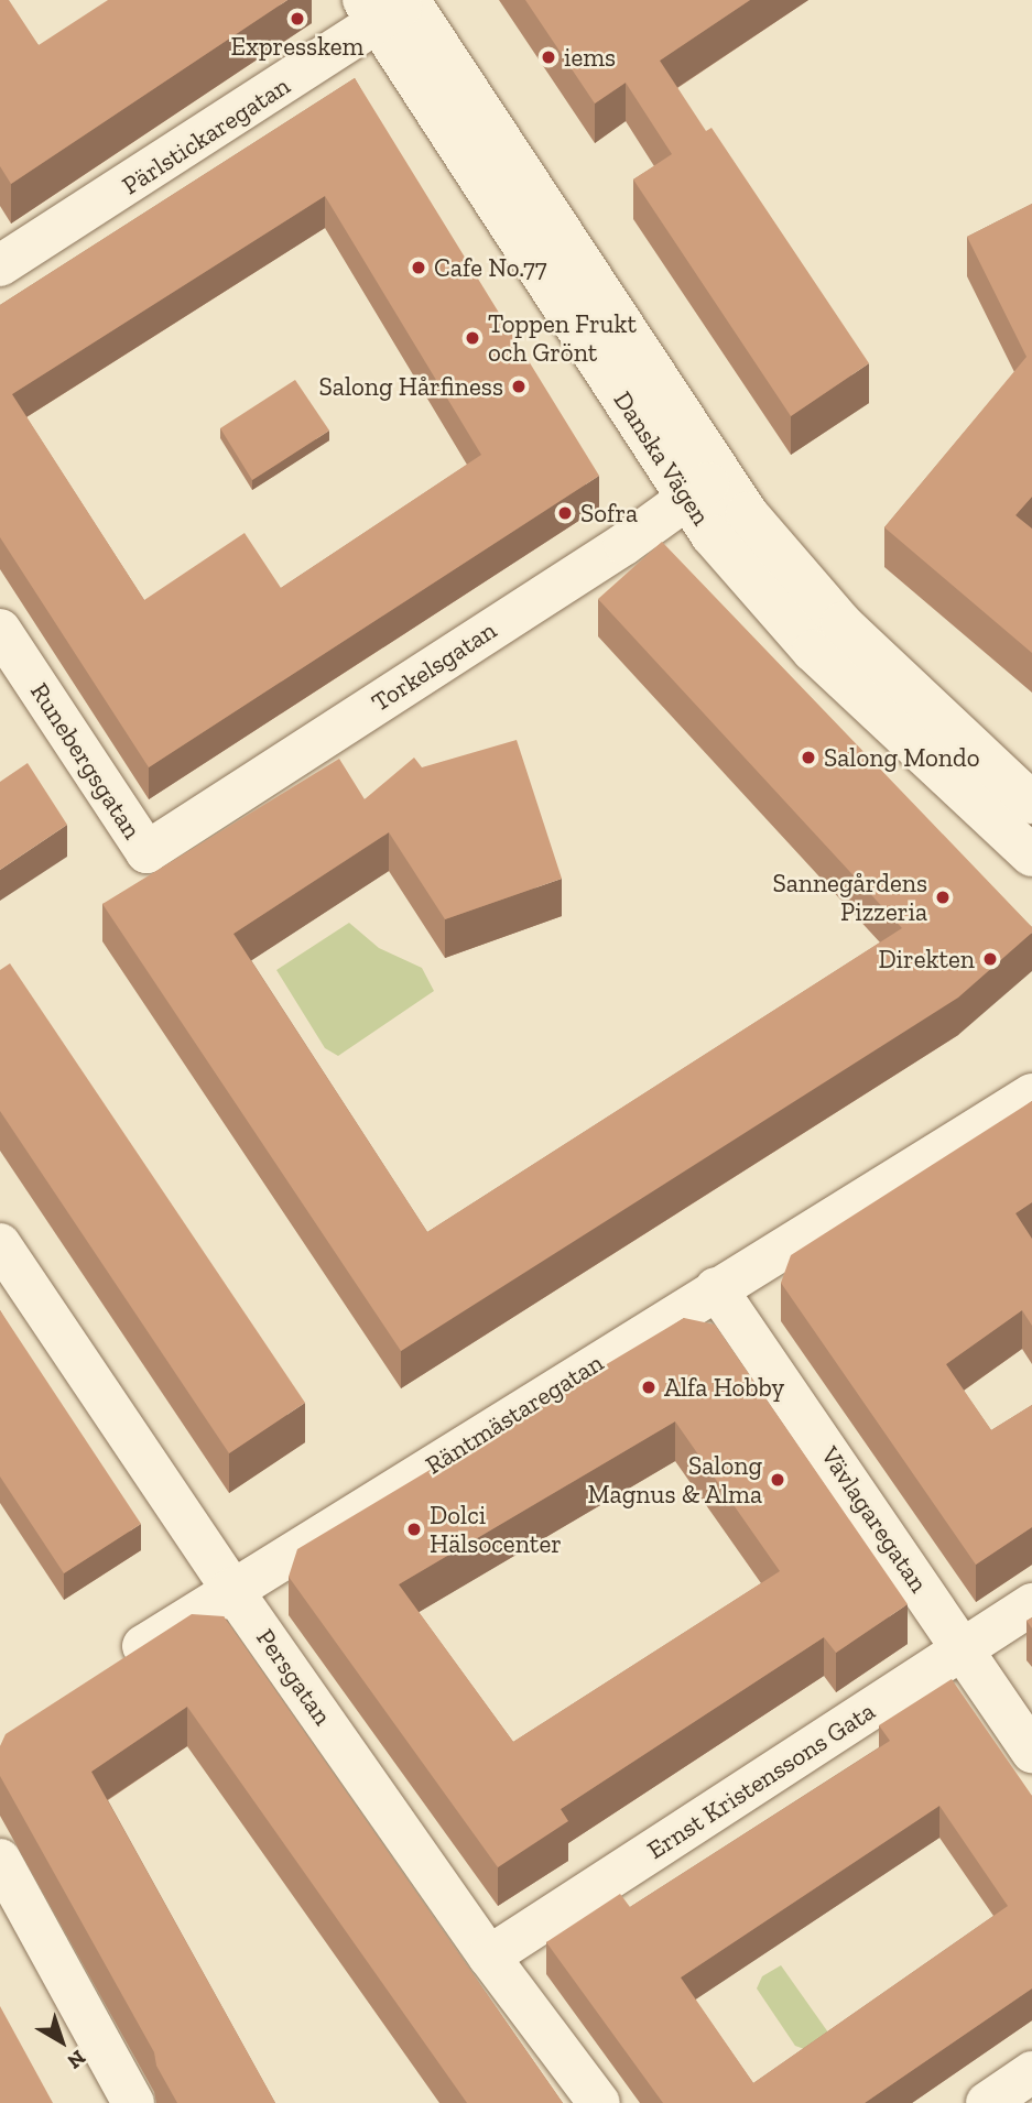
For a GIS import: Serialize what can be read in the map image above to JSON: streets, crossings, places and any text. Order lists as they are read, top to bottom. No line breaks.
{"streets":{"street":["Pärlstickaregatan","Danska Vägen","Torkelsgatan","Runebergsgatan","Räntmästaregatan","Vävlagaregatan","Persgatan","Ernst Kristenssons Gata"]},"crossings":[["Pärlstickaregatan","Danska Vägen"],["Danska Vägen","Torkelsgatan"],["Torkelsgatan","Runebergsgatan"],["Räntmästaregatan","Vävlagaregatan"],["Räntmästaregatan","Persgatan"],["Vävlagaregatan","Ernst Kristenssons Gata"],["Persgatan","Ernst Kristenssons Gata"]],"places":["Expresskem","iems","Cafe No.77","Toppen Frukt och Grönt","Salong Hårfiness","Sofra","Salong Mondo","Sannegårdens Pizzeria","Direkten","Alfa Hobby","Salong Magnus & Alma","Dolci Hälsocenter"],"north":"bottom right"}
